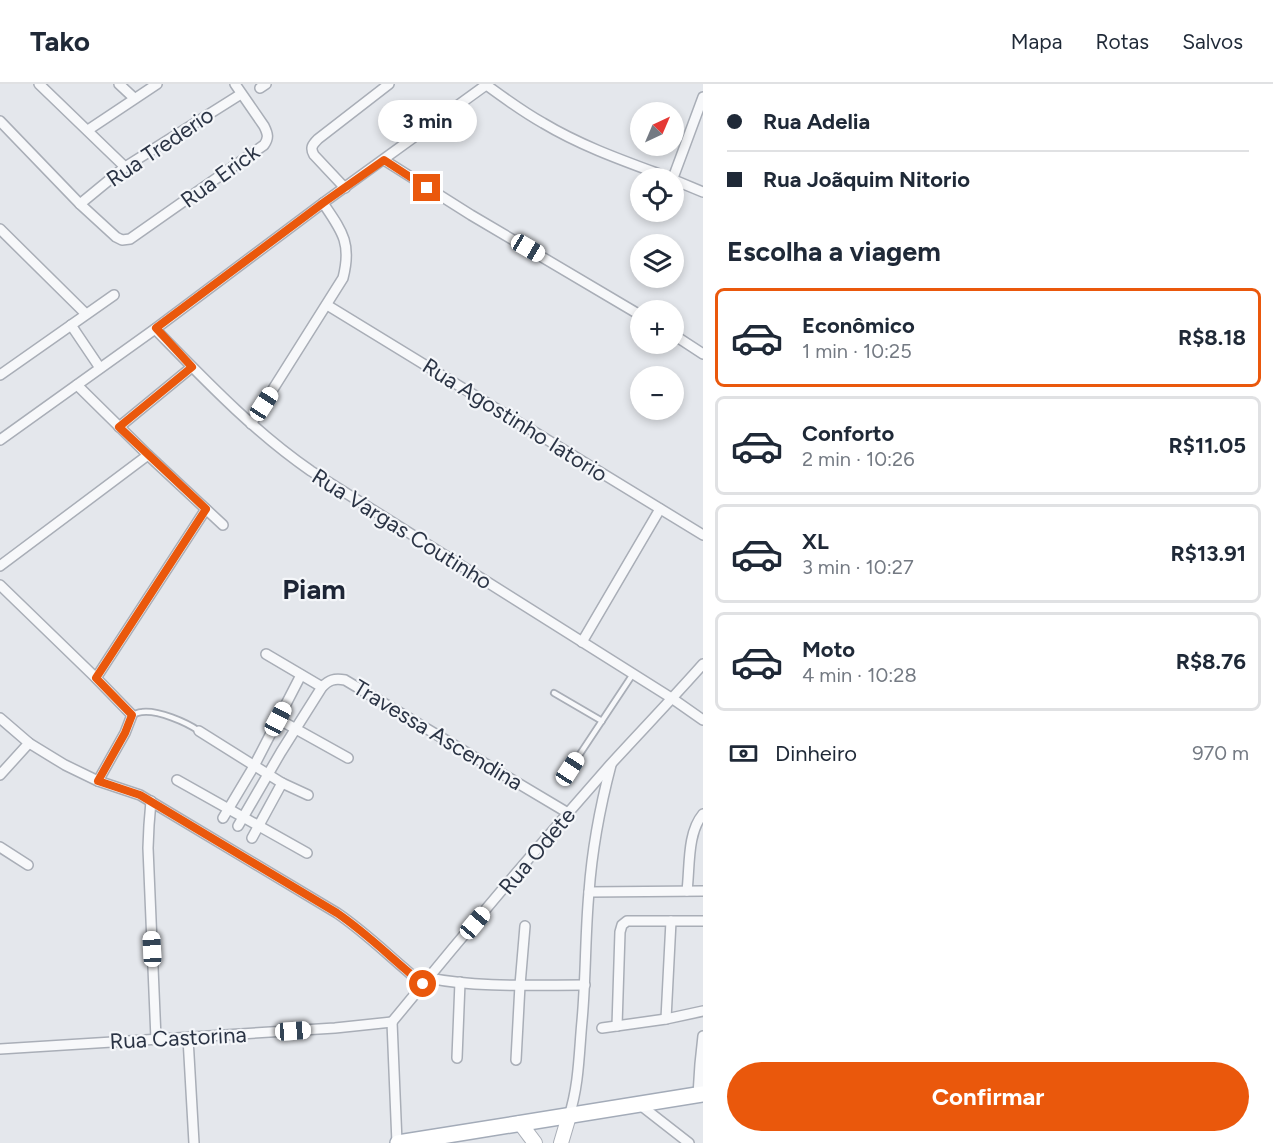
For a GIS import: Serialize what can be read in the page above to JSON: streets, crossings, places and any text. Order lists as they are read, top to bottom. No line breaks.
{"streets":{"street":["Rua Trederio","Rua Erick","Rua Agostinho Iatorio","Rua Vargas Coutinho","Travessa Ascendina","Rua Odete","Rua Castorina"]},"crossings":[["Rua Trederio","Rua Erick"],["Rua Vargas Coutinho","Rua Odete"],["Travessa Ascendina","Rua Odete"],["Rua Odete","Rua Castorina"]],"districts":["Piam"],"north":"top right","page":{"header":"Tako","nav":["Mapa","Rotas","Salvos"],"banner":["Rua Adelia","Rua Joãquim Nitorio"],"bubble":"3 min","map_buttons":["+","−"],"heading":"Escolha a viagem","list":[{"name":"Econômico","note":"1 min · 10:25","value":"R$8.18"},{"name":"Conforto","note":"2 min · 10:26","value":"R$11.05"},{"name":"XL","note":"3 min · 10:27","value":"R$13.91"},{"name":"Moto","note":"4 min · 10:28","value":"R$8.76"}],"pay":["Dinheiro","970 m"],"buttons":"Confirmar"}}
